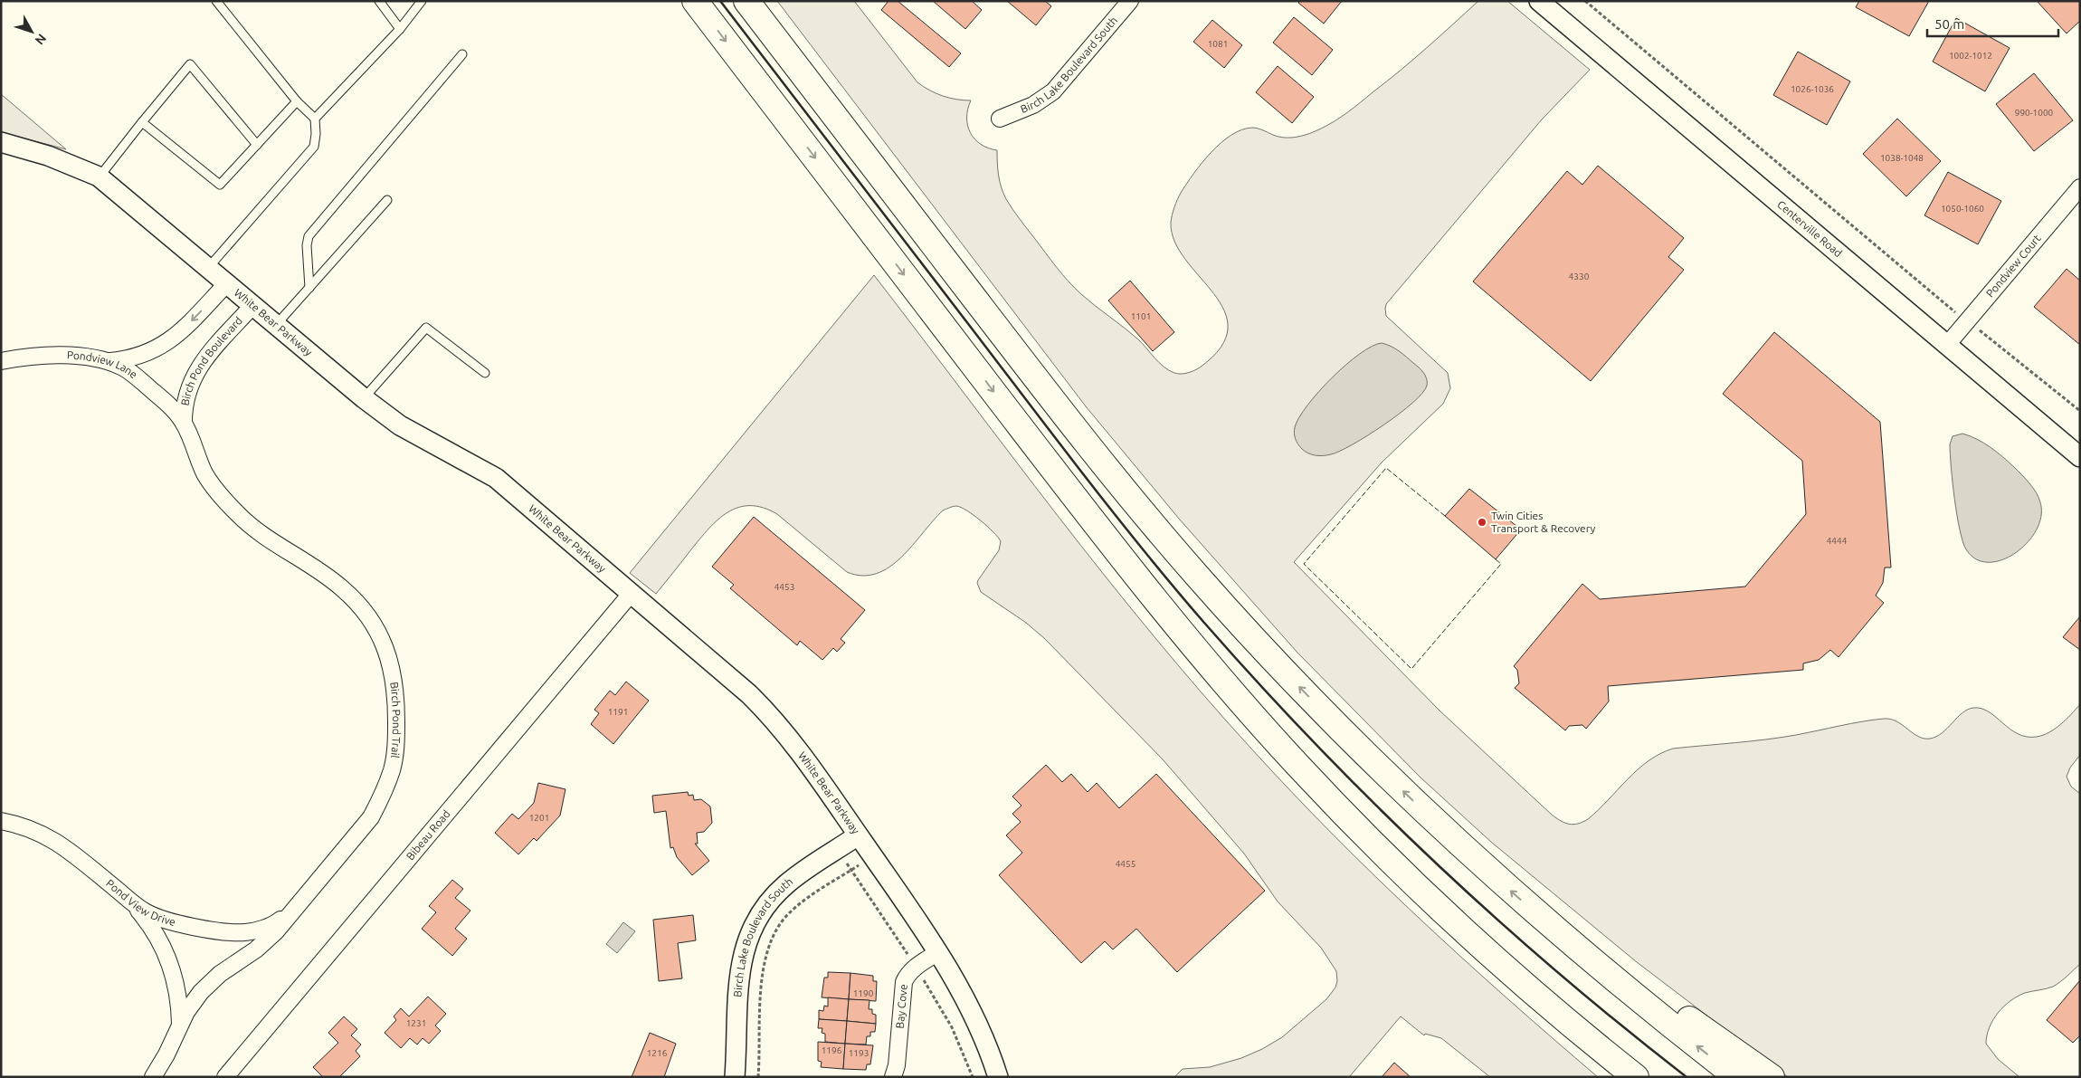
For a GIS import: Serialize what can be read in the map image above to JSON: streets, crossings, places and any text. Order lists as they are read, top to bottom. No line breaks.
{"streets":{"street":["Birch Lake Boulevard South","Centerville Road","Pondview Court","White Bear Parkway","Birch Pond Boulevard","Pondview Lane","Birch Pond Trail","Bibeau Road","Pond View Drive","Bay Cove"]},"crossings":[["Birch Lake Boulevard South","White Bear Parkway"],["Centerville Road","Pondview Court"],["White Bear Parkway","Birch Pond Boulevard"],["White Bear Parkway","Bibeau Road"],["White Bear Parkway","Bay Cove"],["Birch Pond Boulevard","Pondview Lane"],["Birch Pond Boulevard","Birch Pond Trail"],["Pondview Lane","Birch Pond Trail"],["Birch Pond Trail","Pond View Drive"]],"places":["Twin Cities Transport & Recovery"],"house_numbers":["1081","1002-1012","1026-1036","990-1000","1038-1048","1050-1060","4330","1101","4444","4453","1191","1201","4455","1190","1231","1196","1216","1193"],"scale_bar":"50 m","north":"bottom right"}
